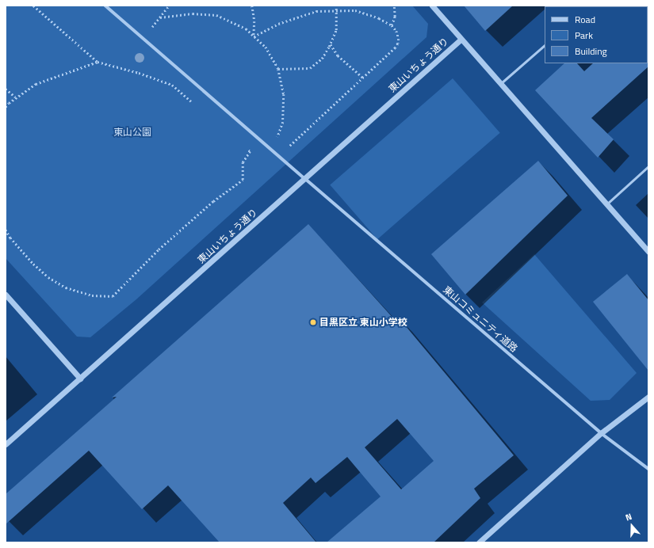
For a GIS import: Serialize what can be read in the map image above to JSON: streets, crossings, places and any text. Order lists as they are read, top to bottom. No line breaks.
{"streets":{"street":["東山いちょう通り","東山コミュニティ道路"]},"crossings":[["東山いちょう通り","東山コミュニティ道路"]],"parks":["東山公園"],"places":["目黒区立 東山小学校"],"legend":["Road","Park","Building"],"north":"top"}
